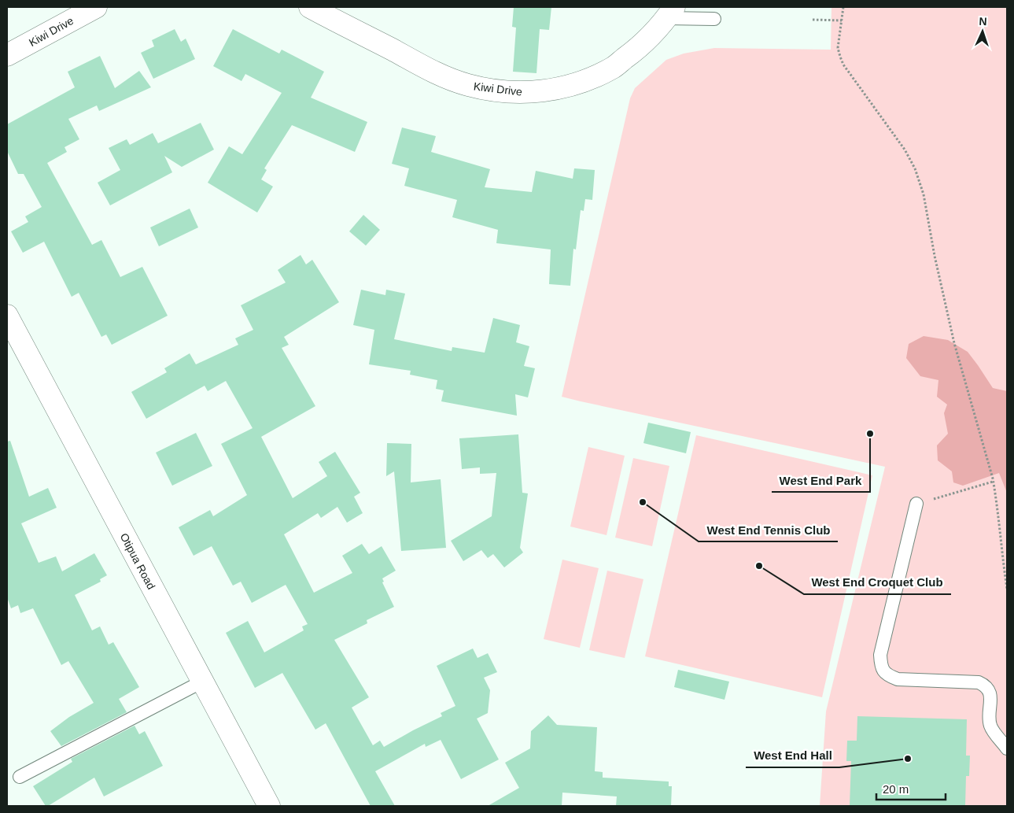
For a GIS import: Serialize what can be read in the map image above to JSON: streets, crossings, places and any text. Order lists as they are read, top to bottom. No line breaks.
{"streets":{"street":["Kiwi Drive","Otipua Road"]},"places":["West End Park","West End Tennis Club","West End Croquet Club","West End Hall"],"scale_bar":"20 m","north":"top"}
